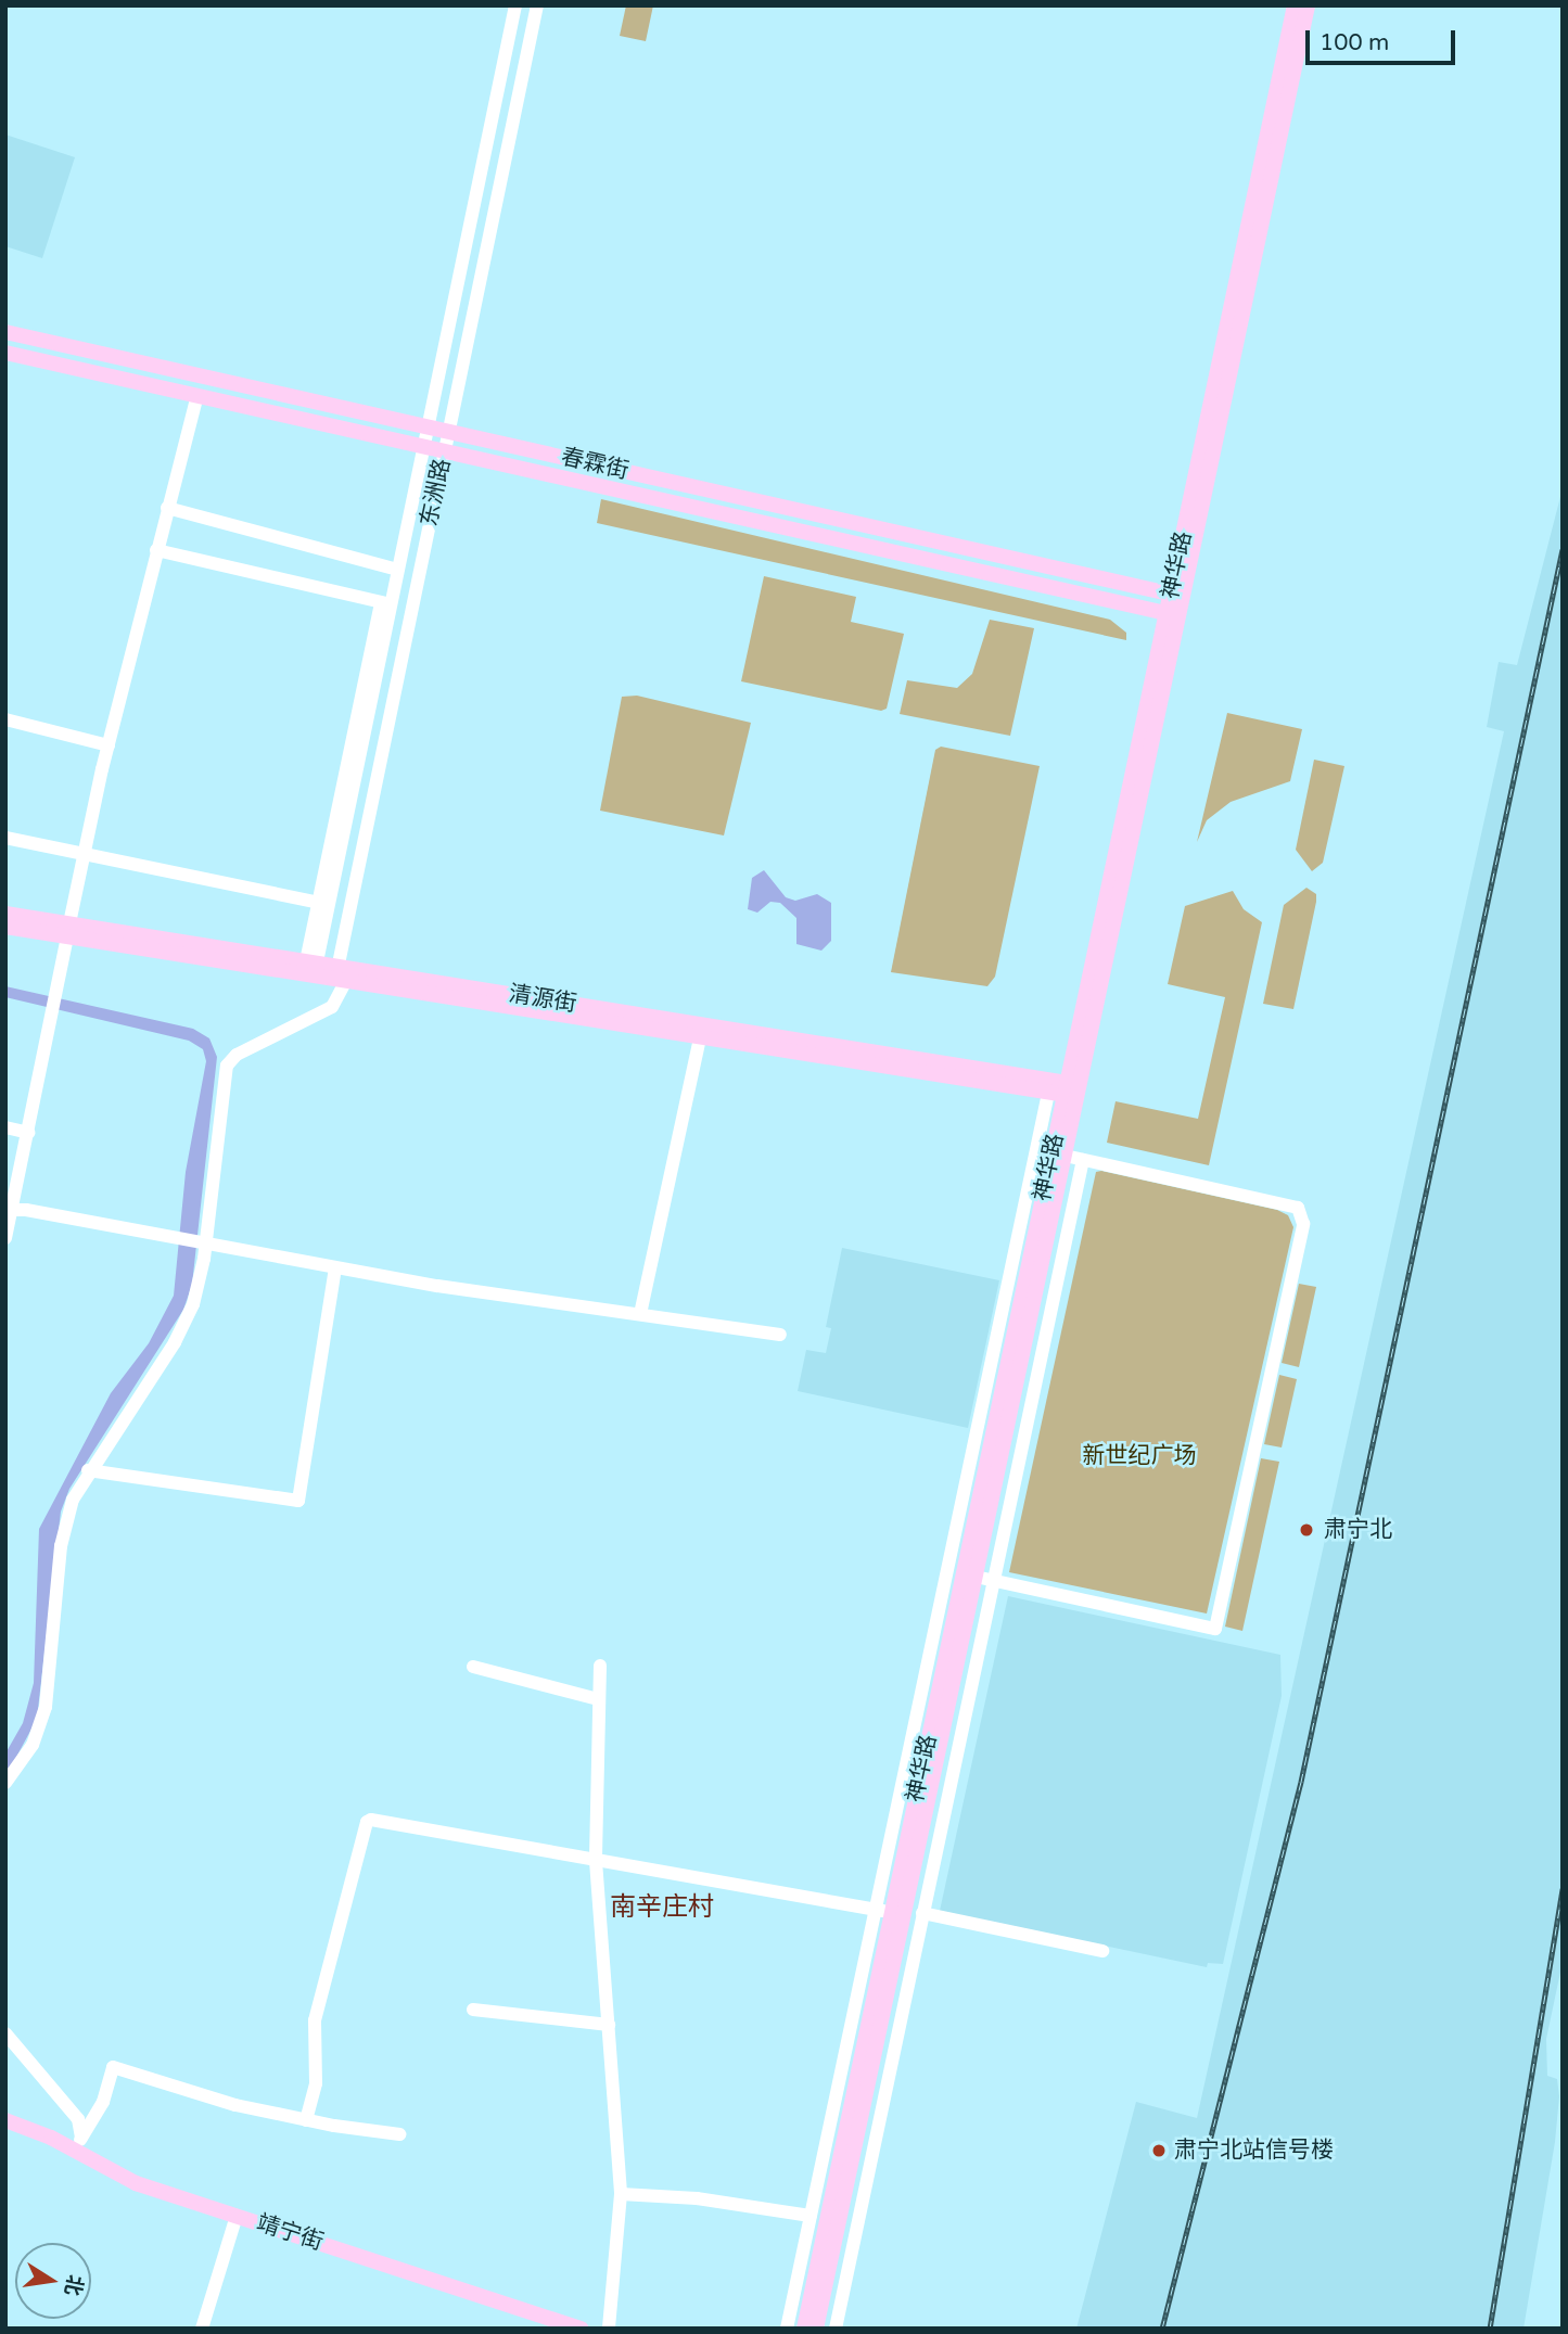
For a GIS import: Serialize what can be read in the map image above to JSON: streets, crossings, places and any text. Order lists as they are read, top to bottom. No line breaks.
{"streets":{"main road":["春霖街","神华路","清源街","靖宁街"],"street":["东洲路"]},"crossings":[["春霖街","东洲路"],["春霖街","神华路"],["东洲路","清源街"],["神华路","清源街"]],"districts":["南辛庄村"],"parks":["新世纪广场"],"places":["肃宁北","肃宁北站信号楼"],"scale_bar":"100 m","north":"right"}
